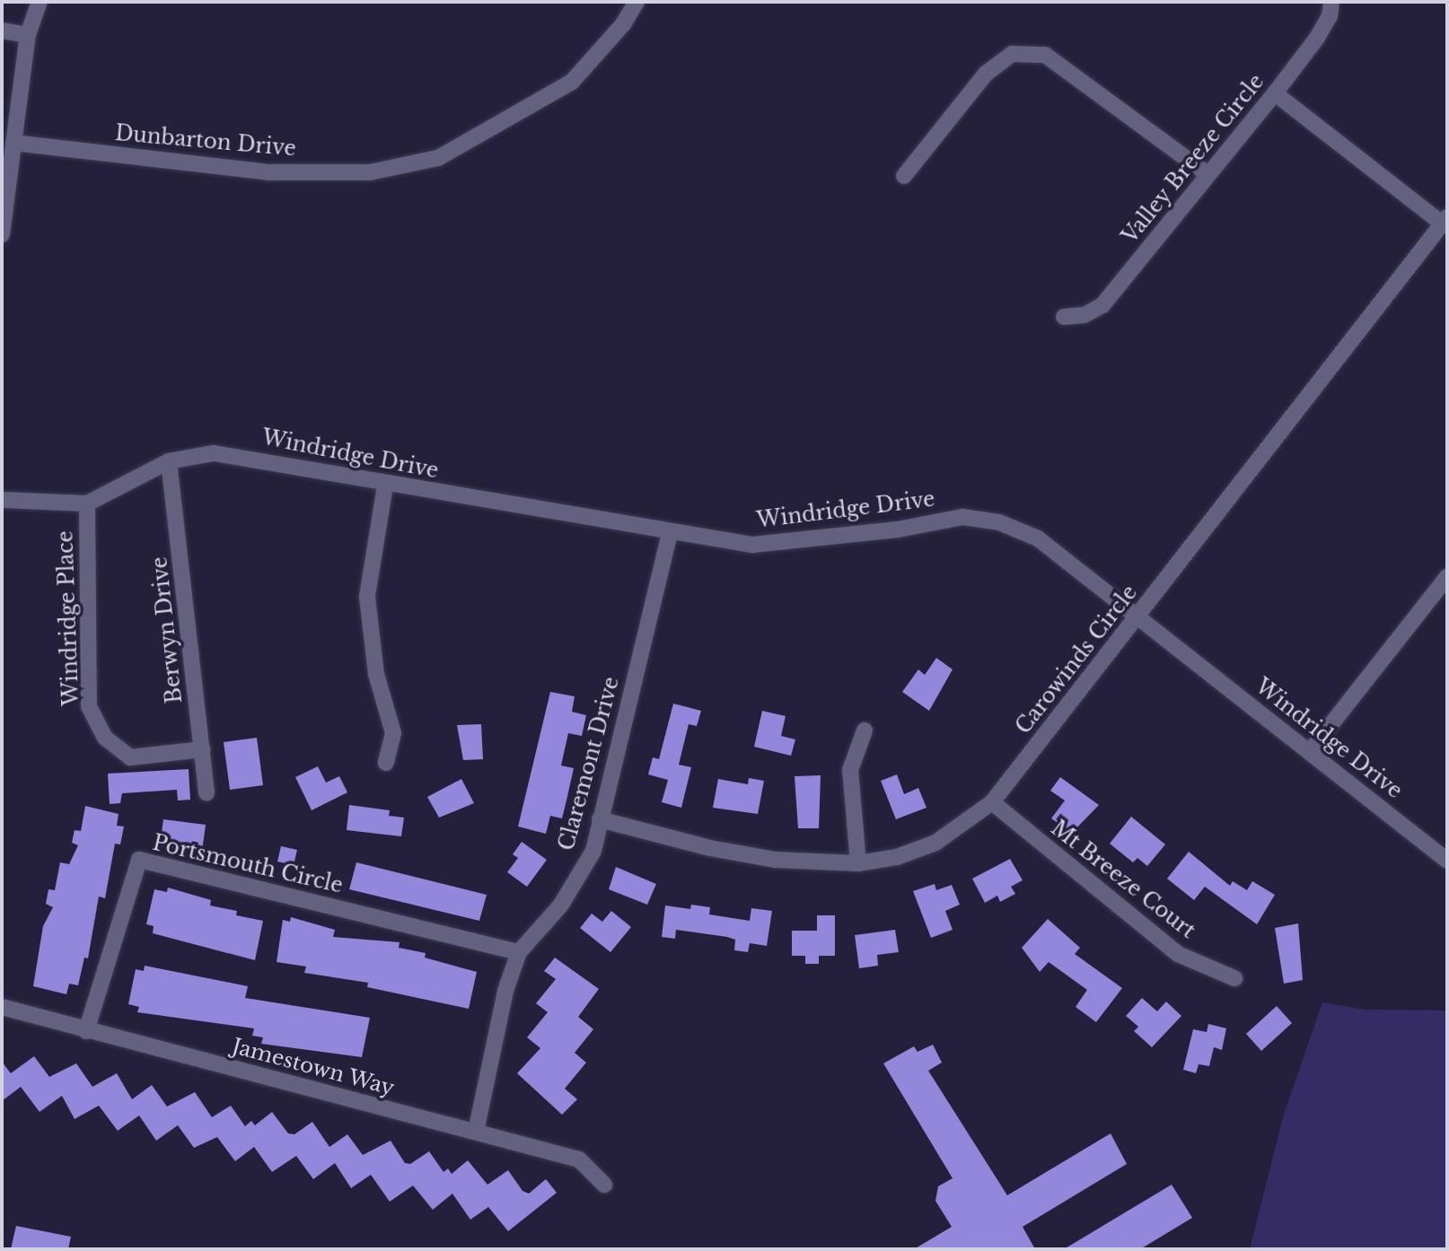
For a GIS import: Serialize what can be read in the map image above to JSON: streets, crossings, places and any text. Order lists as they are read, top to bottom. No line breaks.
{"streets":{"street":["Dunbarton Drive","Valley Breeze Circle","Windridge Drive","Windridge Place","Berwyn Drive","Carowinds Circle","Claremont Drive","Portsmouth Circle","Mt Breeze Court","Jamestown Way"]},"crossings":[["Windridge Drive","Windridge Place"],["Windridge Drive","Berwyn Drive"],["Windridge Drive","Carowinds Circle"],["Windridge Drive","Claremont Drive"],["Windridge Place","Berwyn Drive"],["Carowinds Circle","Claremont Drive"],["Carowinds Circle","Mt Breeze Court"],["Claremont Drive","Portsmouth Circle"],["Claremont Drive","Jamestown Way"],["Portsmouth Circle","Jamestown Way"]]}
